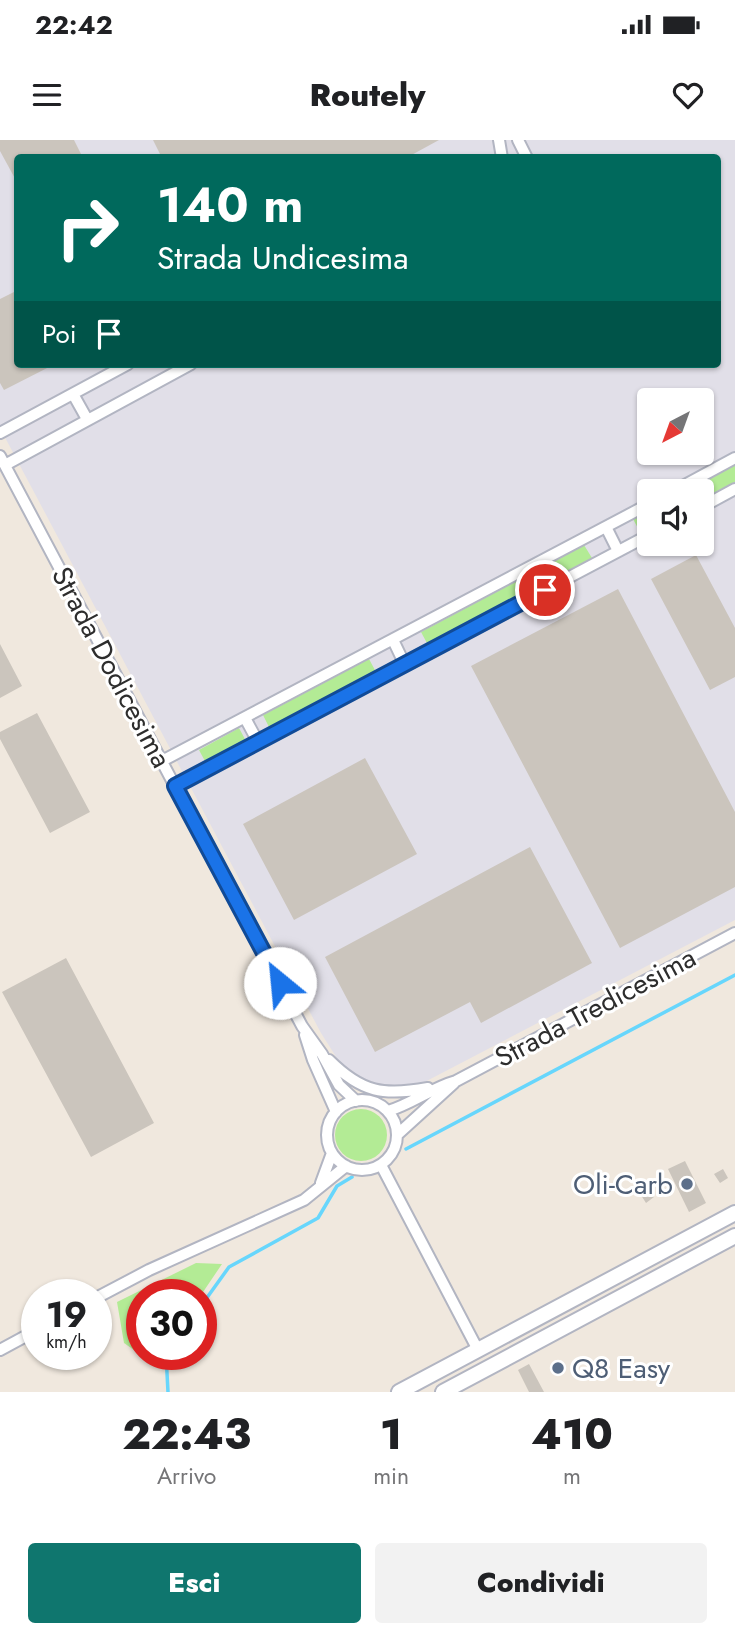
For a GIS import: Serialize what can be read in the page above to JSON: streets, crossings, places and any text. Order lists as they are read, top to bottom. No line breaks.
{"streets":{"street":["Strada Dodicesima","Strada Tredicesima"]},"places":["Oli-Carb","Q8 Easy"],"north":"bottom left","page":{"status":"22:42","header":"Routely","turn":["140 m","Strada Undicesima"],"then":"Poi","speed":"19 km/h","limit":"30","eta":["22:43","Arrivo","1","min","410","m"],"buttons":["Esci","Condividi"]}}
